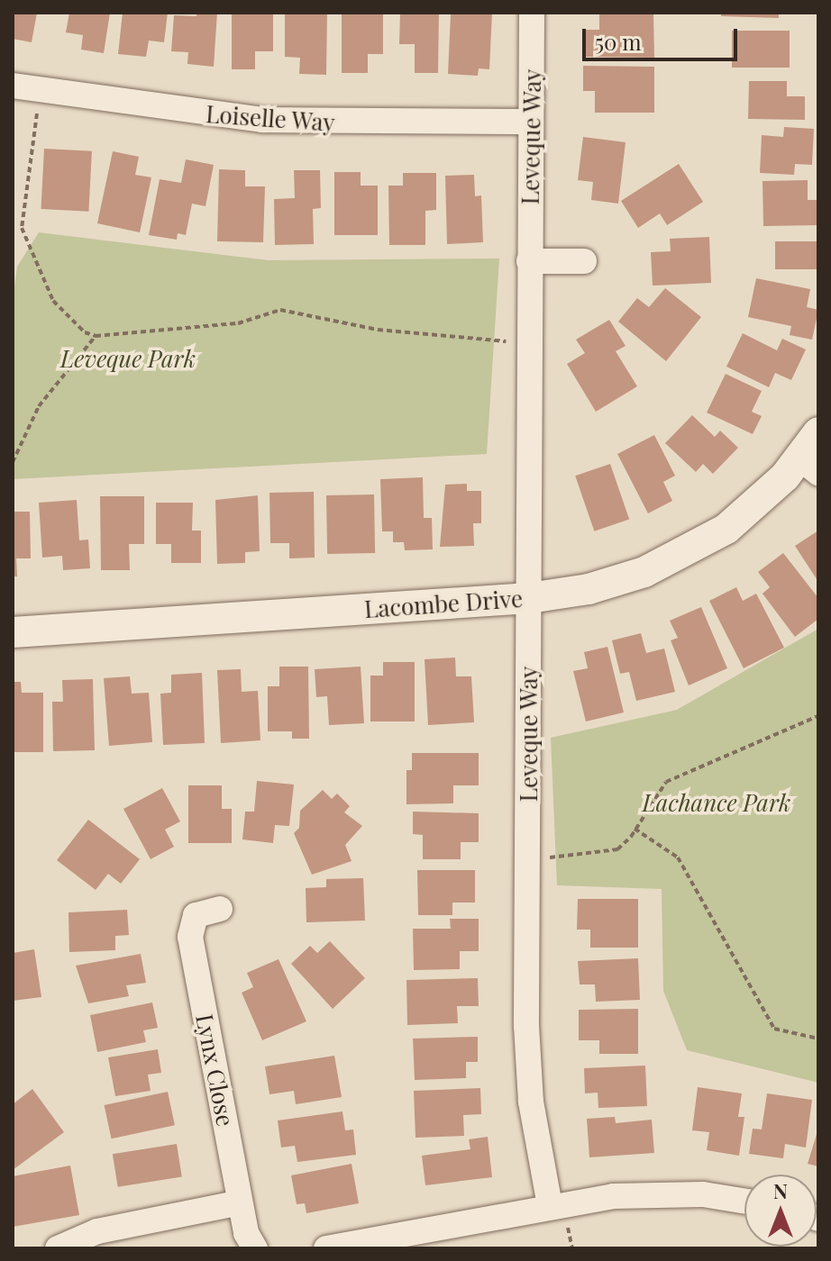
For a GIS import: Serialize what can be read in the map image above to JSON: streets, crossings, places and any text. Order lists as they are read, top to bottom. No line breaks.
{"streets":{"street":["Loiselle Way","Leveque Way","Lacombe Drive","Lynx Close"]},"crossings":[["Loiselle Way","Leveque Way"],["Leveque Way","Lacombe Drive"]],"parks":["Leveque Park","Lachance Park"],"scale_bar":"50 m","north":"top"}
